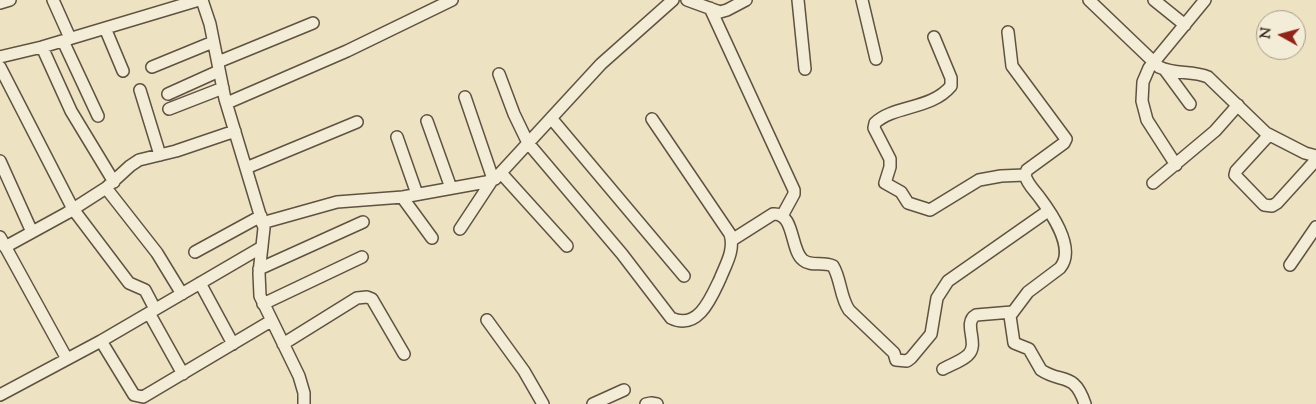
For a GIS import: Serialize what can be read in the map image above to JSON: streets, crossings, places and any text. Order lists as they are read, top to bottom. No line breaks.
{"north":"left"}
